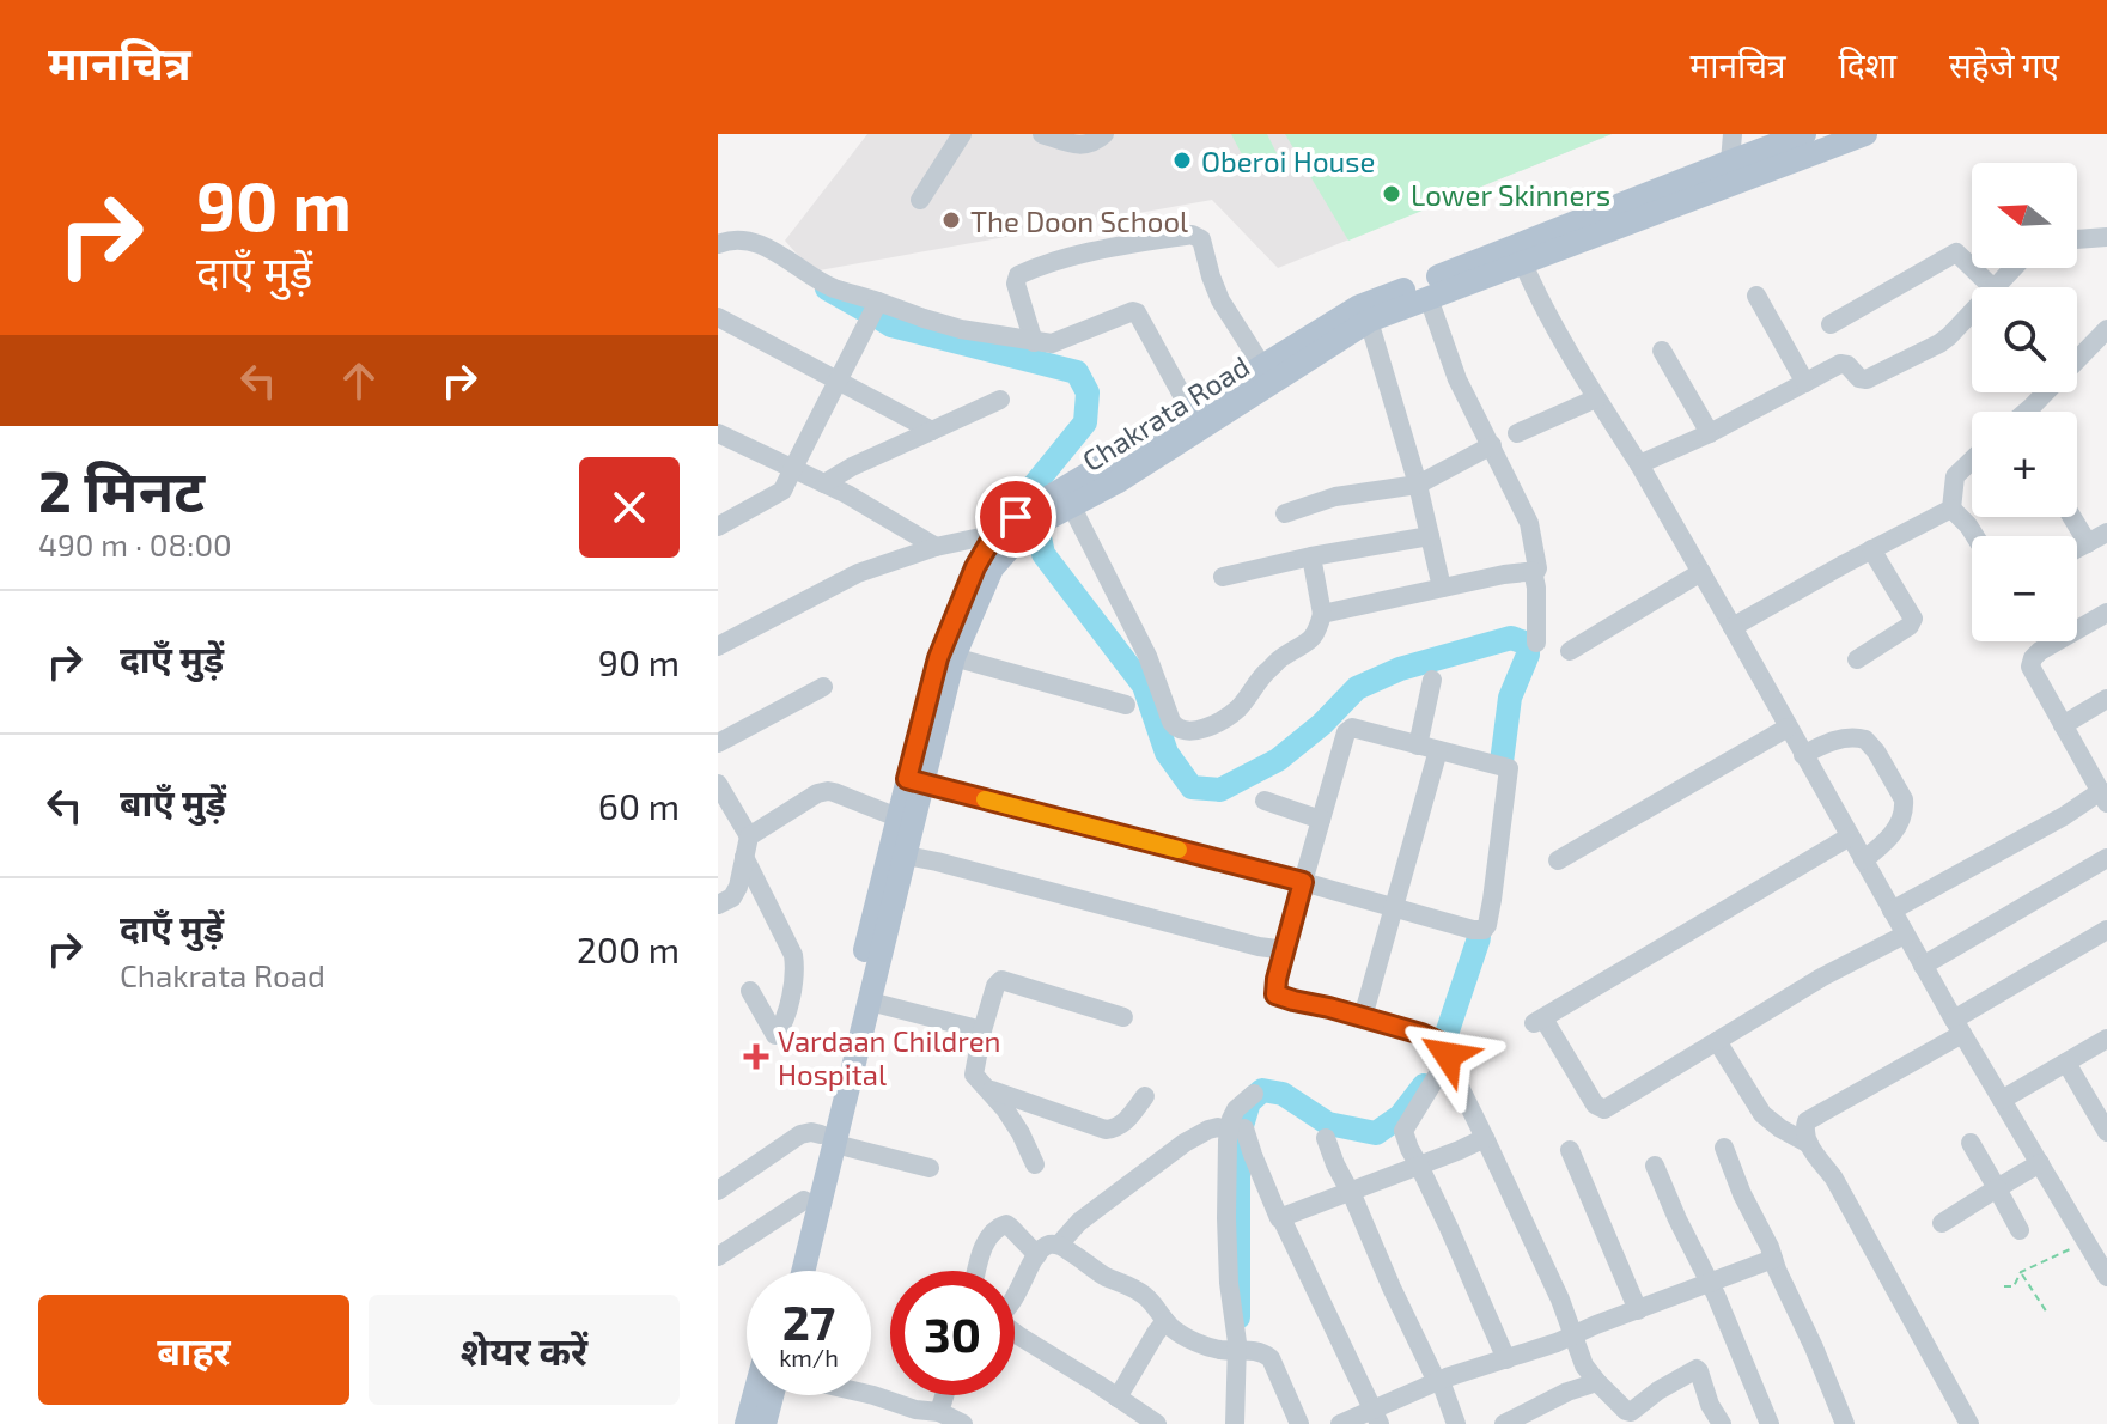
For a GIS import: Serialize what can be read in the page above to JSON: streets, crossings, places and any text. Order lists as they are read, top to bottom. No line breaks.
{"streets":{"main road":["Chakrata Road"]},"places":{"other":["Oberoi House","Lower Skinners","The Doon School"],"health":["Vardaan Children Hospital"]},"north":"left","page":{"header":"मानचित्र","nav":["मानचित्र","दिशा","सहेजे गए"],"turn":["90 m","दाएँ मुड़ें"],"map_buttons":["+","−"],"heading":["2 मिनट","490 m · 08:00"],"list":[{"name":"दाएँ मुड़ें","value":"90 m"},{"name":"बाएँ मुड़ें","value":"60 m"},{"name":"दाएँ मुड़ें","note":"Chakrata Road","value":"200 m"}],"speed":"27 km/h","limit":"30","buttons":["बाहर","शेयर करें"]}}
